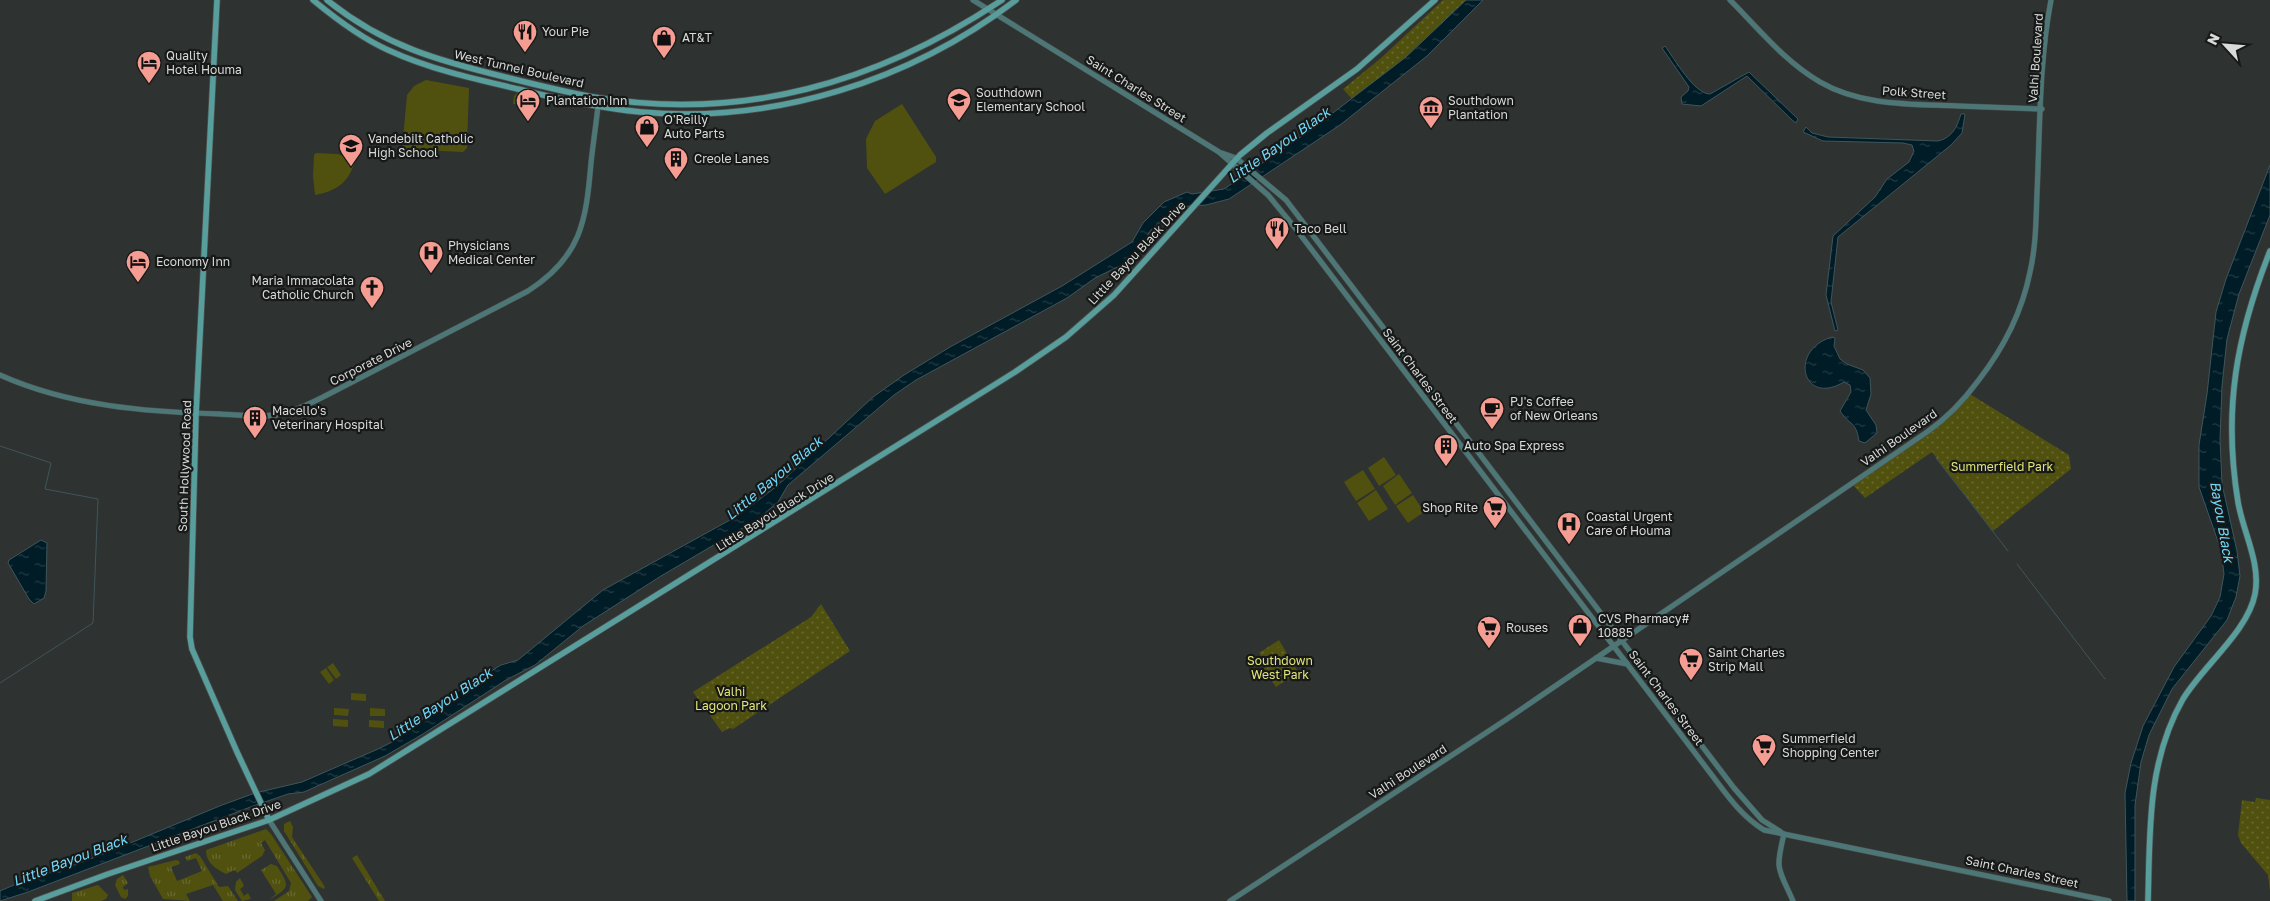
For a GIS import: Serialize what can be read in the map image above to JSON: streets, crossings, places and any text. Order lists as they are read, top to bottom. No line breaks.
{"streets":{"main road":["West Tunnel Boulevard","Little Bayou Black Drive","South Hollywood Road"],"street":["Valhi Boulevard","Saint Charles Street","Polk Street","Corporate Drive"]},"crossings":[["Valhi Boulevard","Saint Charles Street"],["Valhi Boulevard","Polk Street"],["West Tunnel Boulevard","Saint Charles Street"],["West Tunnel Boulevard","Corporate Drive"],["Saint Charles Street","Little Bayou Black Drive"],["Little Bayou Black Drive","South Hollywood Road"],["Corporate Drive","South Hollywood Road"]],"water":["Little Bayou Black","Bayou Black"],"parks":["Summerfield Park","Southdown West Park","Valhi Lagoon Park"],"places":{"restaurant":["Your Pie","Taco Bell"],"shop":["AT&T","O'Reilly Auto Parts","CVS Pharmacy# 10885"],"hotel":["Quality Hotel Houma","Plantation Inn","Economy Inn"],"school or university":["Southdown Elementary School","Vandebilt Catholic High School"],"museum":["Southdown Plantation"],"building":["Creole Lanes","Macello's Veterinary Hospital","Auto Spa Express"],"hospital":["Physicians Medical Center","Coastal Urgent Care of Houma"],"church":["Maria Immacolata Catholic Church"],"cafe":["PJ's Coffee of New Orleans"],"supermarket":["Shop Rite","Rouses","Saint Charles Strip Mall","Summerfield Shopping Center"]},"north":"top left"}
